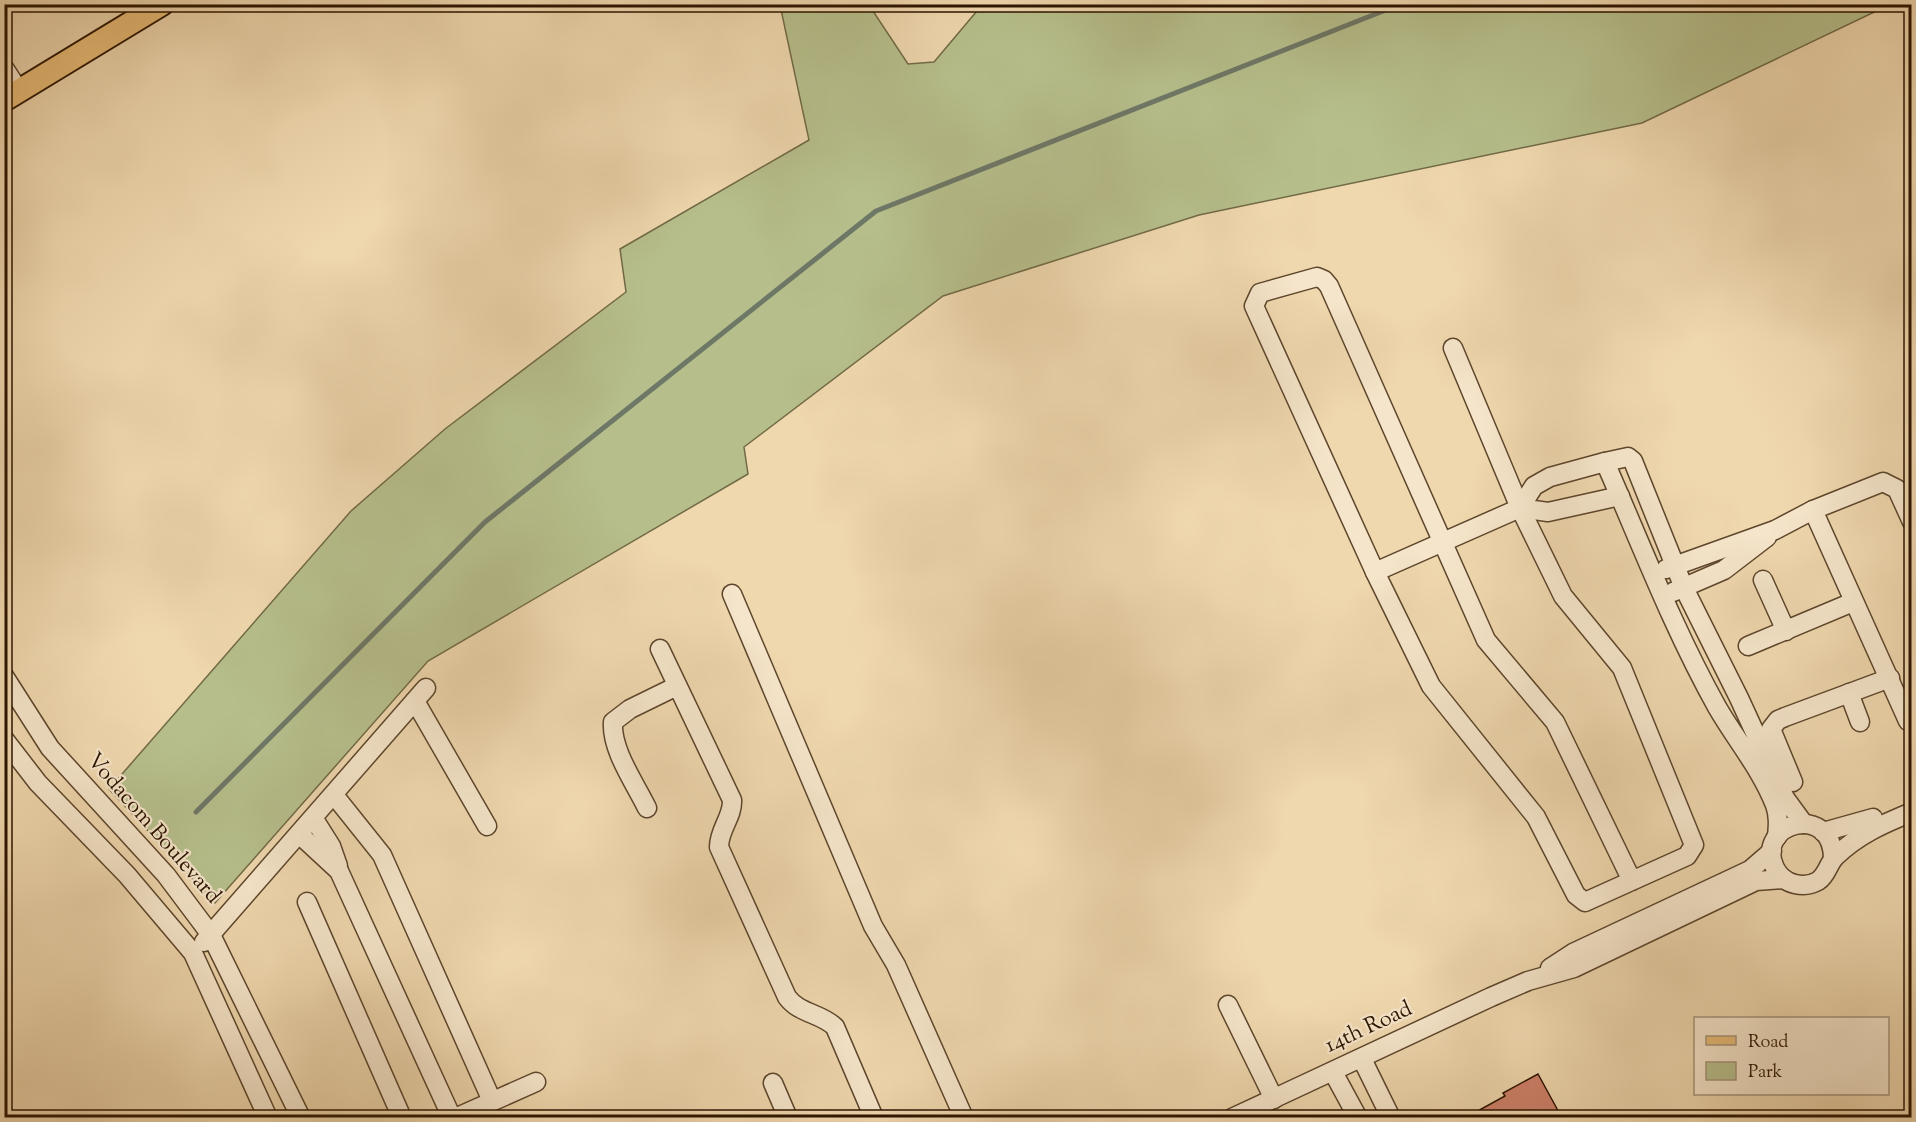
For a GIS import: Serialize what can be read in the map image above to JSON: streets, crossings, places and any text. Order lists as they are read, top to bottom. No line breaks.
{"streets":{"street":["Vodacom Boulevard","14th Road"]},"legend":["Road","Park"]}
